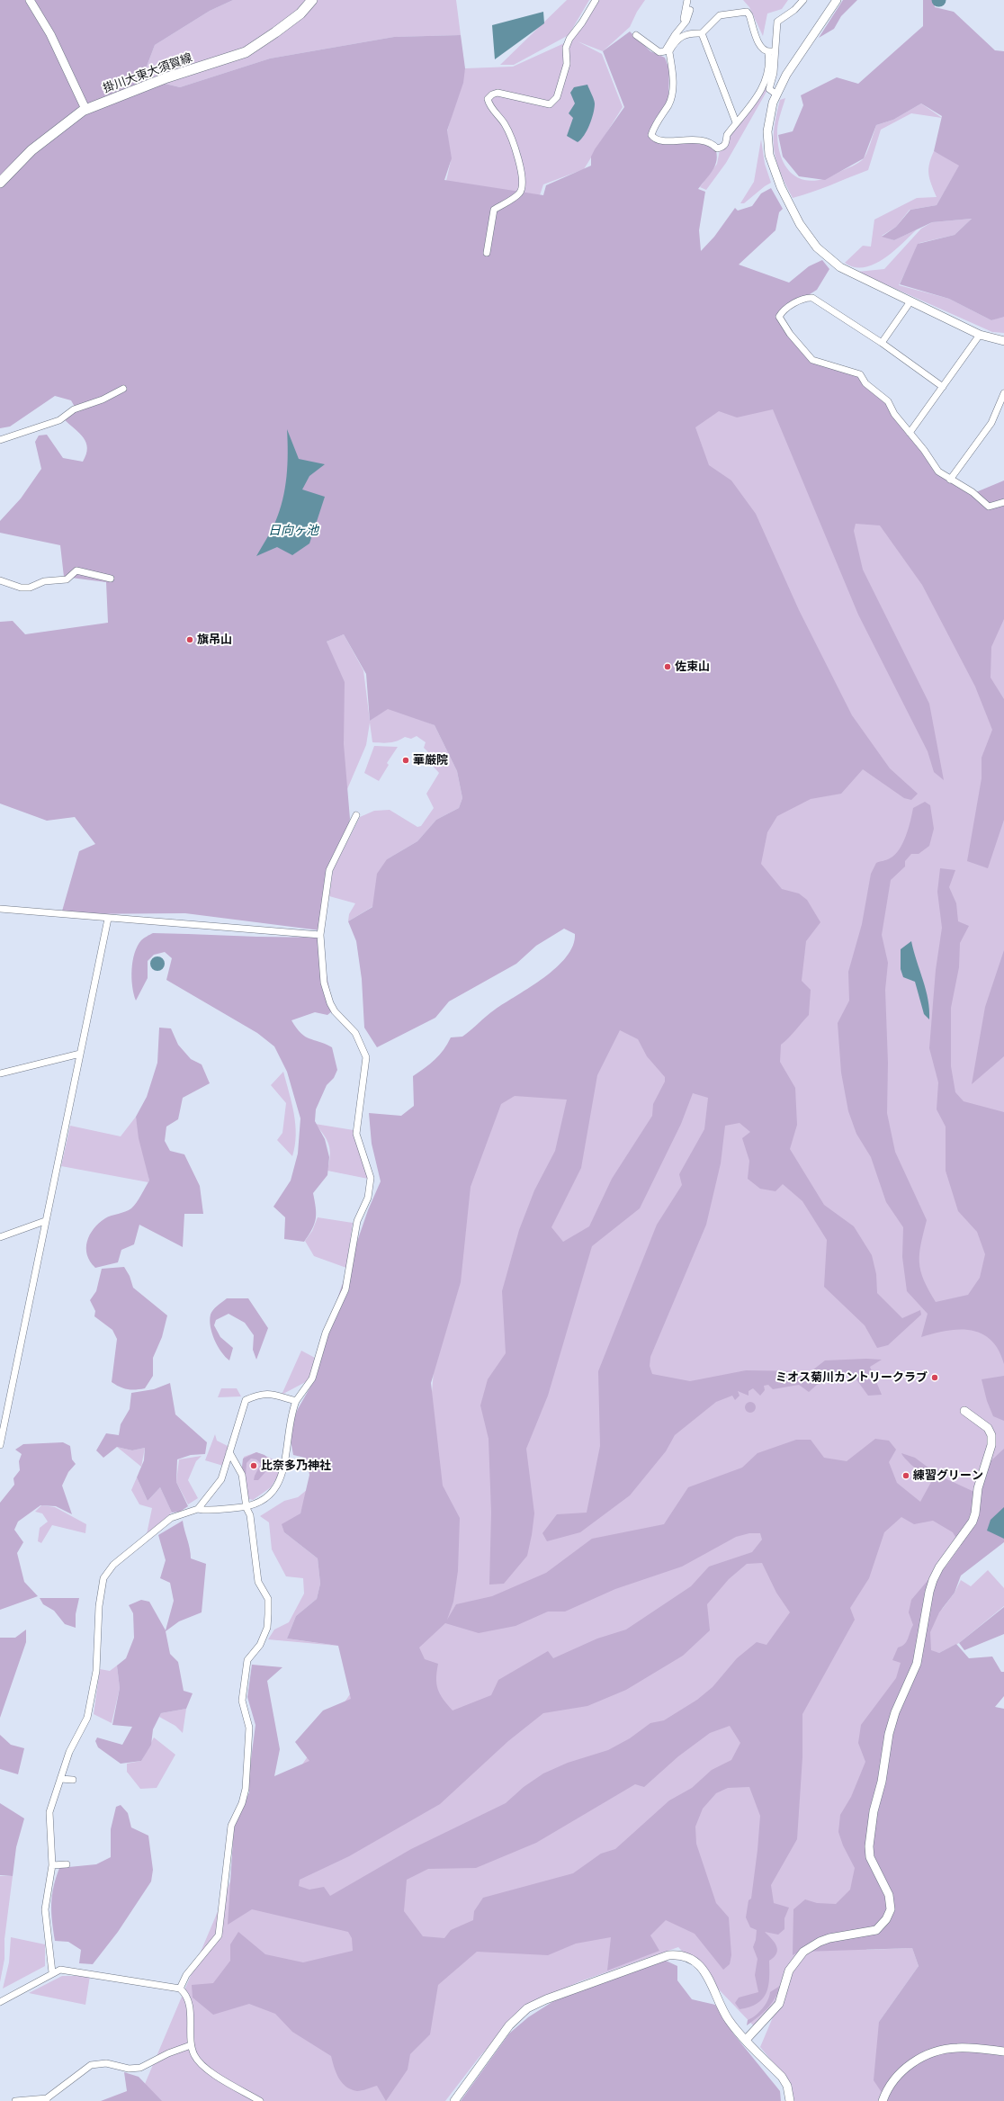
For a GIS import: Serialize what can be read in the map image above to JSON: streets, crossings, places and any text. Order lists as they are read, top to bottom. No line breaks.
{"streets":{"main road":["掛川大東大須賀線"]},"water":["日向ヶ池"],"places":["旗吊山","佐束山","華厳院","ミオス菊川カントリークラブ","比奈多乃神社","練習グリーン"]}
